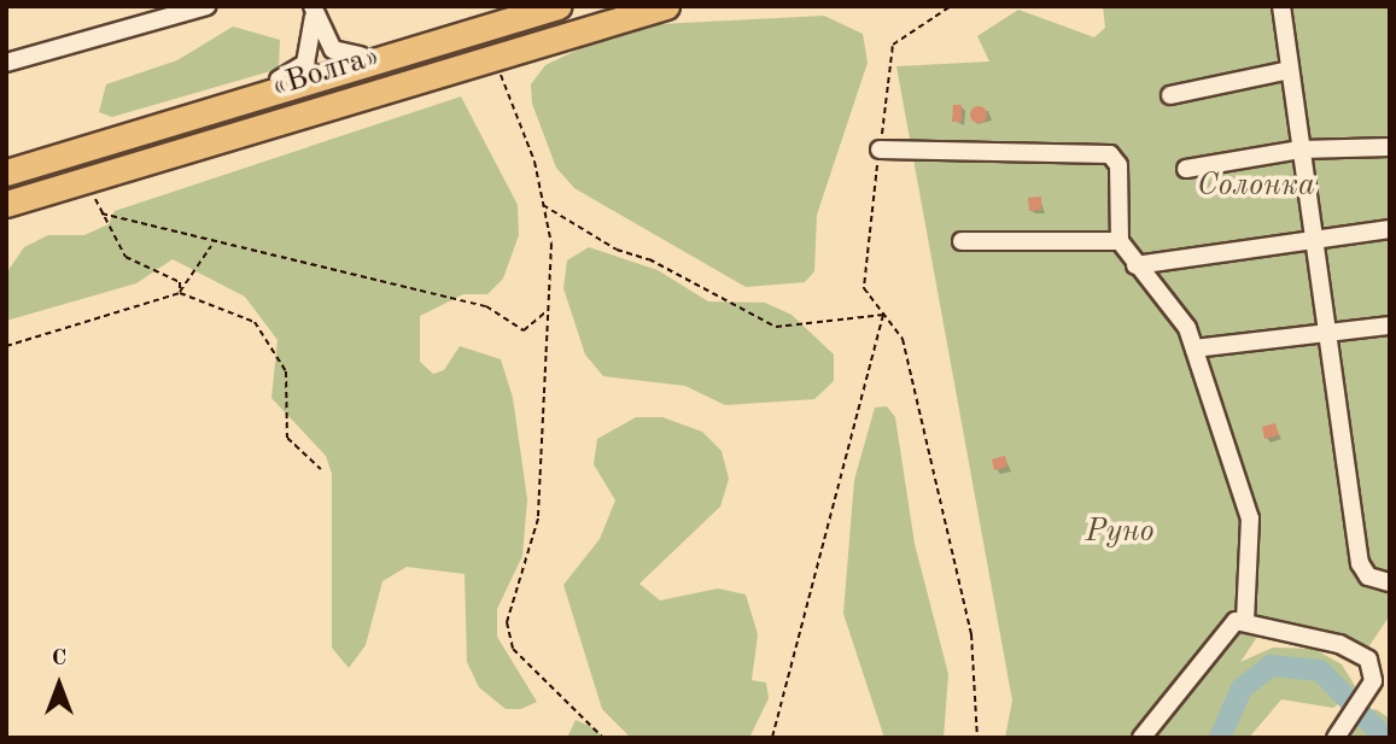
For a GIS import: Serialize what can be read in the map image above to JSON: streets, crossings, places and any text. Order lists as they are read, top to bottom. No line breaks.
{"streets":{"highway":["«Волга»"]},"parks":["Солонка","Руно"],"north":"top"}
